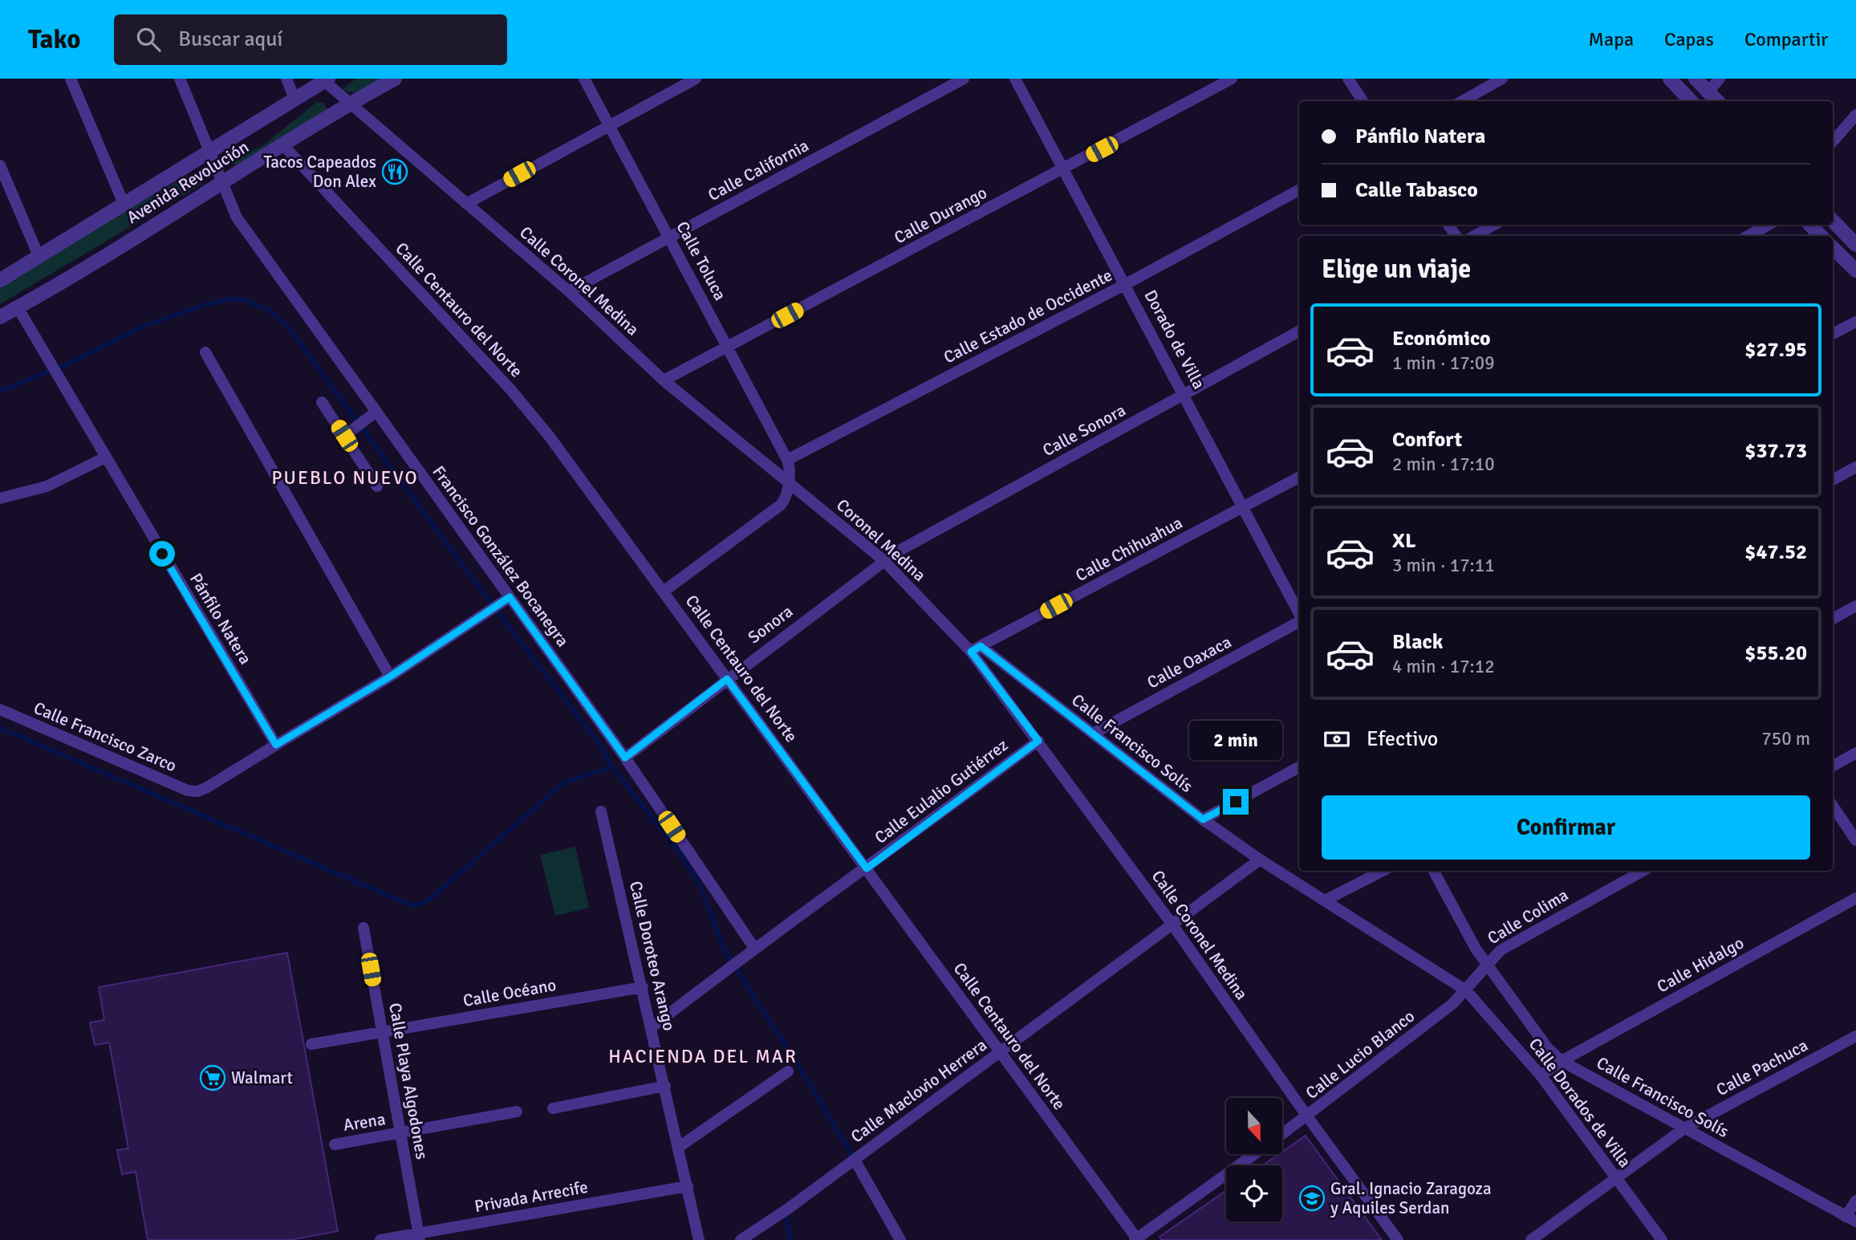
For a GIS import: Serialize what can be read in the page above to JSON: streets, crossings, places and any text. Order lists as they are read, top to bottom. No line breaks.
{"streets":{"street":["Calle California","Avenida Revolución","Calle Durango","Calle Toluca","Calle Coronel Medina","Calle Centauro del Norte","Calle Estado de Occidente","Dorado de Villa","Calle Sonora","Coronel Medina","Calle Chihuahua","Francisco González Bocanegra","Pánfilo Natera","Sonora","Calle Oaxaca","Calle Francisco Zarco","Calle Francisco Solís","Calle Eulalio Gutiérrez","Calle Colima","Calle Doroteo Arango","Calle Hidalgo","Calle Océano","Calle Lucio Blanco","Calle Pachuca","Calle Playa Algodones","Calle Maclovio Herrera","Calle Dorados de Villa","Arena","Privada Arrecife"]},"crossings":[["Calle California","Calle Toluca"],["Calle California","Calle Coronel Medina"],["Avenida Revolución","Calle Coronel Medina"],["Avenida Revolución","Calle Centauro del Norte"],["Avenida Revolución","Francisco González Bocanegra"],["Avenida Revolución","Pánfilo Natera"],["Calle Durango","Calle Toluca"],["Calle Durango","Calle Coronel Medina"],["Calle Durango","Dorado de Villa"],["Calle Toluca","Calle Estado de Occidente"],["Calle Coronel Medina","Coronel Medina"],["Calle Coronel Medina","Calle Chihuahua"],["Calle Coronel Medina","Calle Francisco Solís"],["Calle Coronel Medina","Calle Eulalio Gutiérrez"],["Calle Coronel Medina","Calle Lucio Blanco"],["Calle Coronel Medina","Calle Maclovio Herrera"],["Calle Centauro del Norte","Sonora"],["Calle Centauro del Norte","Calle Eulalio Gutiérrez"],["Calle Centauro del Norte","Calle Maclovio Herrera"],["Calle Estado de Occidente","Dorado de Villa"],["Dorado de Villa","Calle Sonora"],["Dorado de Villa","Calle Chihuahua"],["Calle Sonora","Coronel Medina"],["Calle Sonora","Sonora"],["Coronel Medina","Calle Chihuahua"],["Coronel Medina","Sonora"],["Coronel Medina","Calle Francisco Solís"],["Calle Chihuahua","Calle Francisco Solís"],["Francisco González Bocanegra","Sonora"],["Francisco González Bocanegra","Calle Eulalio Gutiérrez"],["Pánfilo Natera","Calle Francisco Zarco"],["Calle Oaxaca","Calle Francisco Solís"],["Calle Francisco Solís","Calle Colima"],["Calle Francisco Solís","Calle Hidalgo"],["Calle Francisco Solís","Calle Lucio Blanco"],["Calle Francisco Solís","Calle Pachuca"],["Calle Francisco Solís","Calle Maclovio Herrera"],["Calle Francisco Solís","Calle Dorados de Villa"],["Calle Eulalio Gutiérrez","Calle Doroteo Arango"],["Calle Colima","Calle Lucio Blanco"],["Calle Colima","Calle Dorados de Villa"],["Calle Doroteo Arango","Calle Océano"],["Calle Doroteo Arango","Privada Arrecife"],["Calle Hidalgo","Calle Dorados de Villa"],["Calle Océano","Calle Playa Algodones"],["Calle Lucio Blanco","Calle Dorados de Villa"],["Calle Pachuca","Calle Dorados de Villa"],["Calle Playa Algodones","Arena"],["Calle Playa Algodones","Privada Arrecife"]],"districts":["PUEBLO NUEVO","HACIENDA DEL MAR"],"places":{"restaurant":["Tacos Capeados Don Alex"],"supermarket":["Walmart"],"school or university":["Gral. Ignacio Zaragoza y Aquiles Serdan"]},"north":"bottom","page":{"header":"Tako","search":"Buscar aquí","nav":["Mapa","Capas","Compartir"],"banner":["Pánfilo Natera","Calle Tabasco"],"heading":"Elige un viaje","list":[{"name":"Económico","note":"1 min · 17:09","value":"$27.95"},{"name":"Confort","note":"2 min · 17:10","value":"$37.73"},{"name":"XL","note":"3 min · 17:11","value":"$47.52"},{"name":"Black","note":"4 min · 17:12","value":"$55.20"}],"pay":["Efectivo","750 m"],"bubble":"2 min","buttons":"Confirmar"}}
